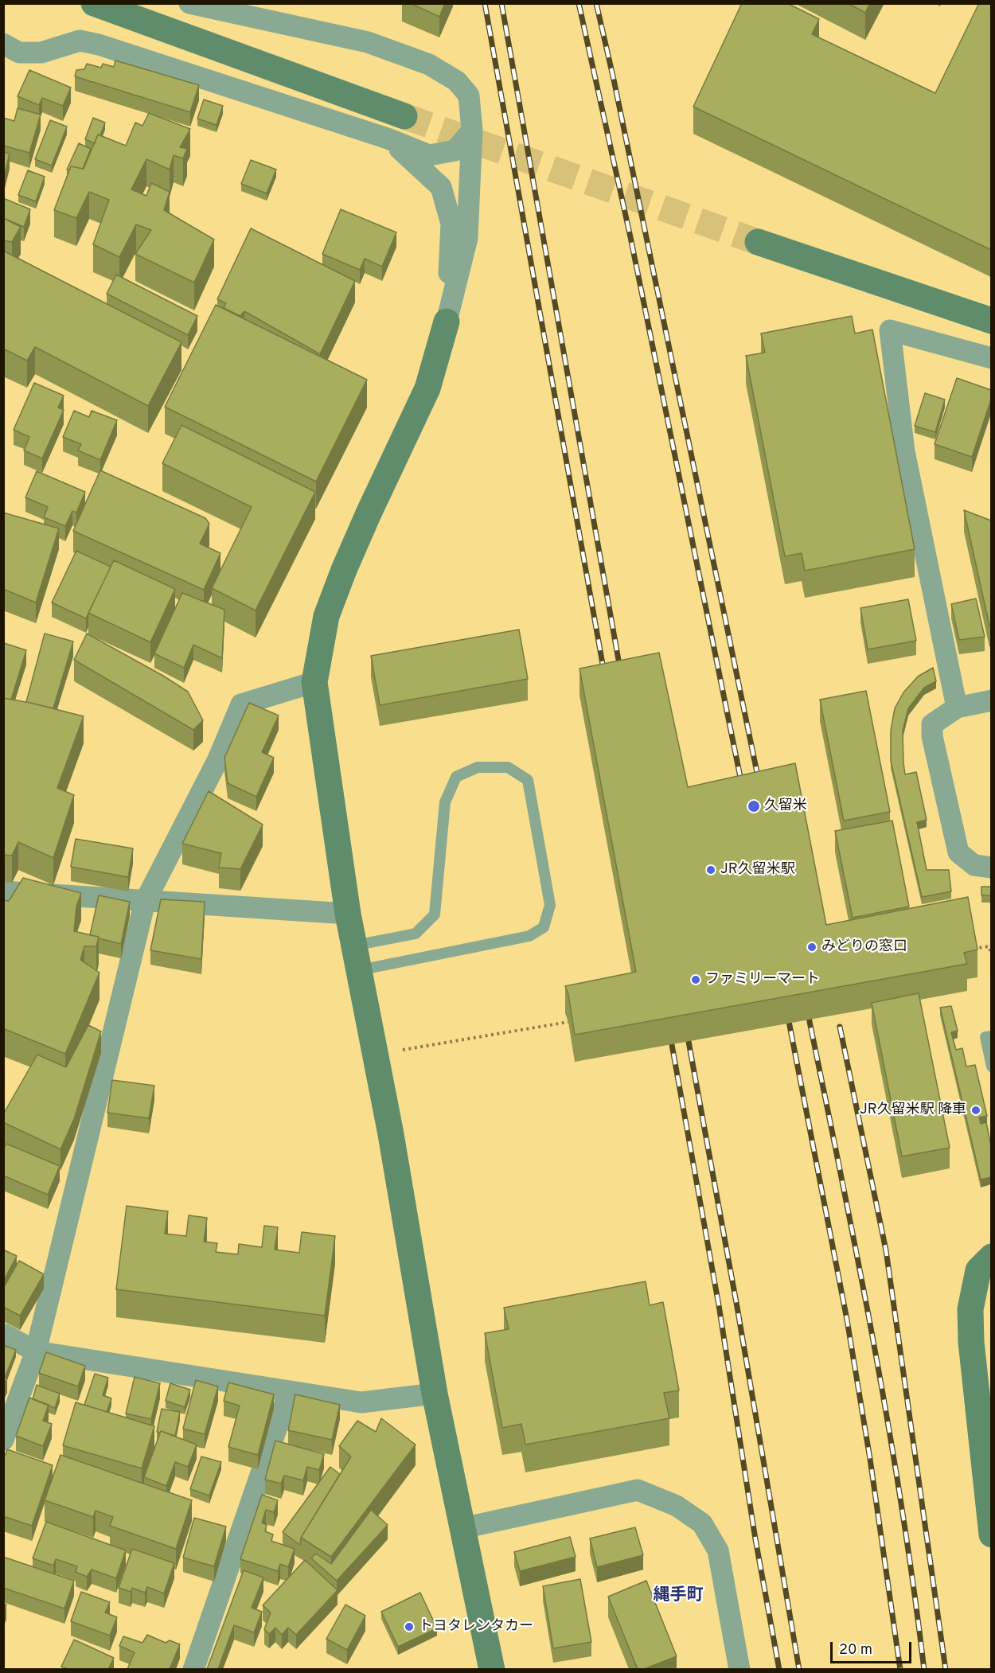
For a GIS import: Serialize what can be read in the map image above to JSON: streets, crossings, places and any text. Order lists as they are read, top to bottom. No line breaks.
{"districts":["縄手町"],"places":["久留米","JR久留米駅","みどりの窓口","ファミリーマート","JR久留米駅 降車","トヨタレンタカー"],"scale_bar":"20 m"}
